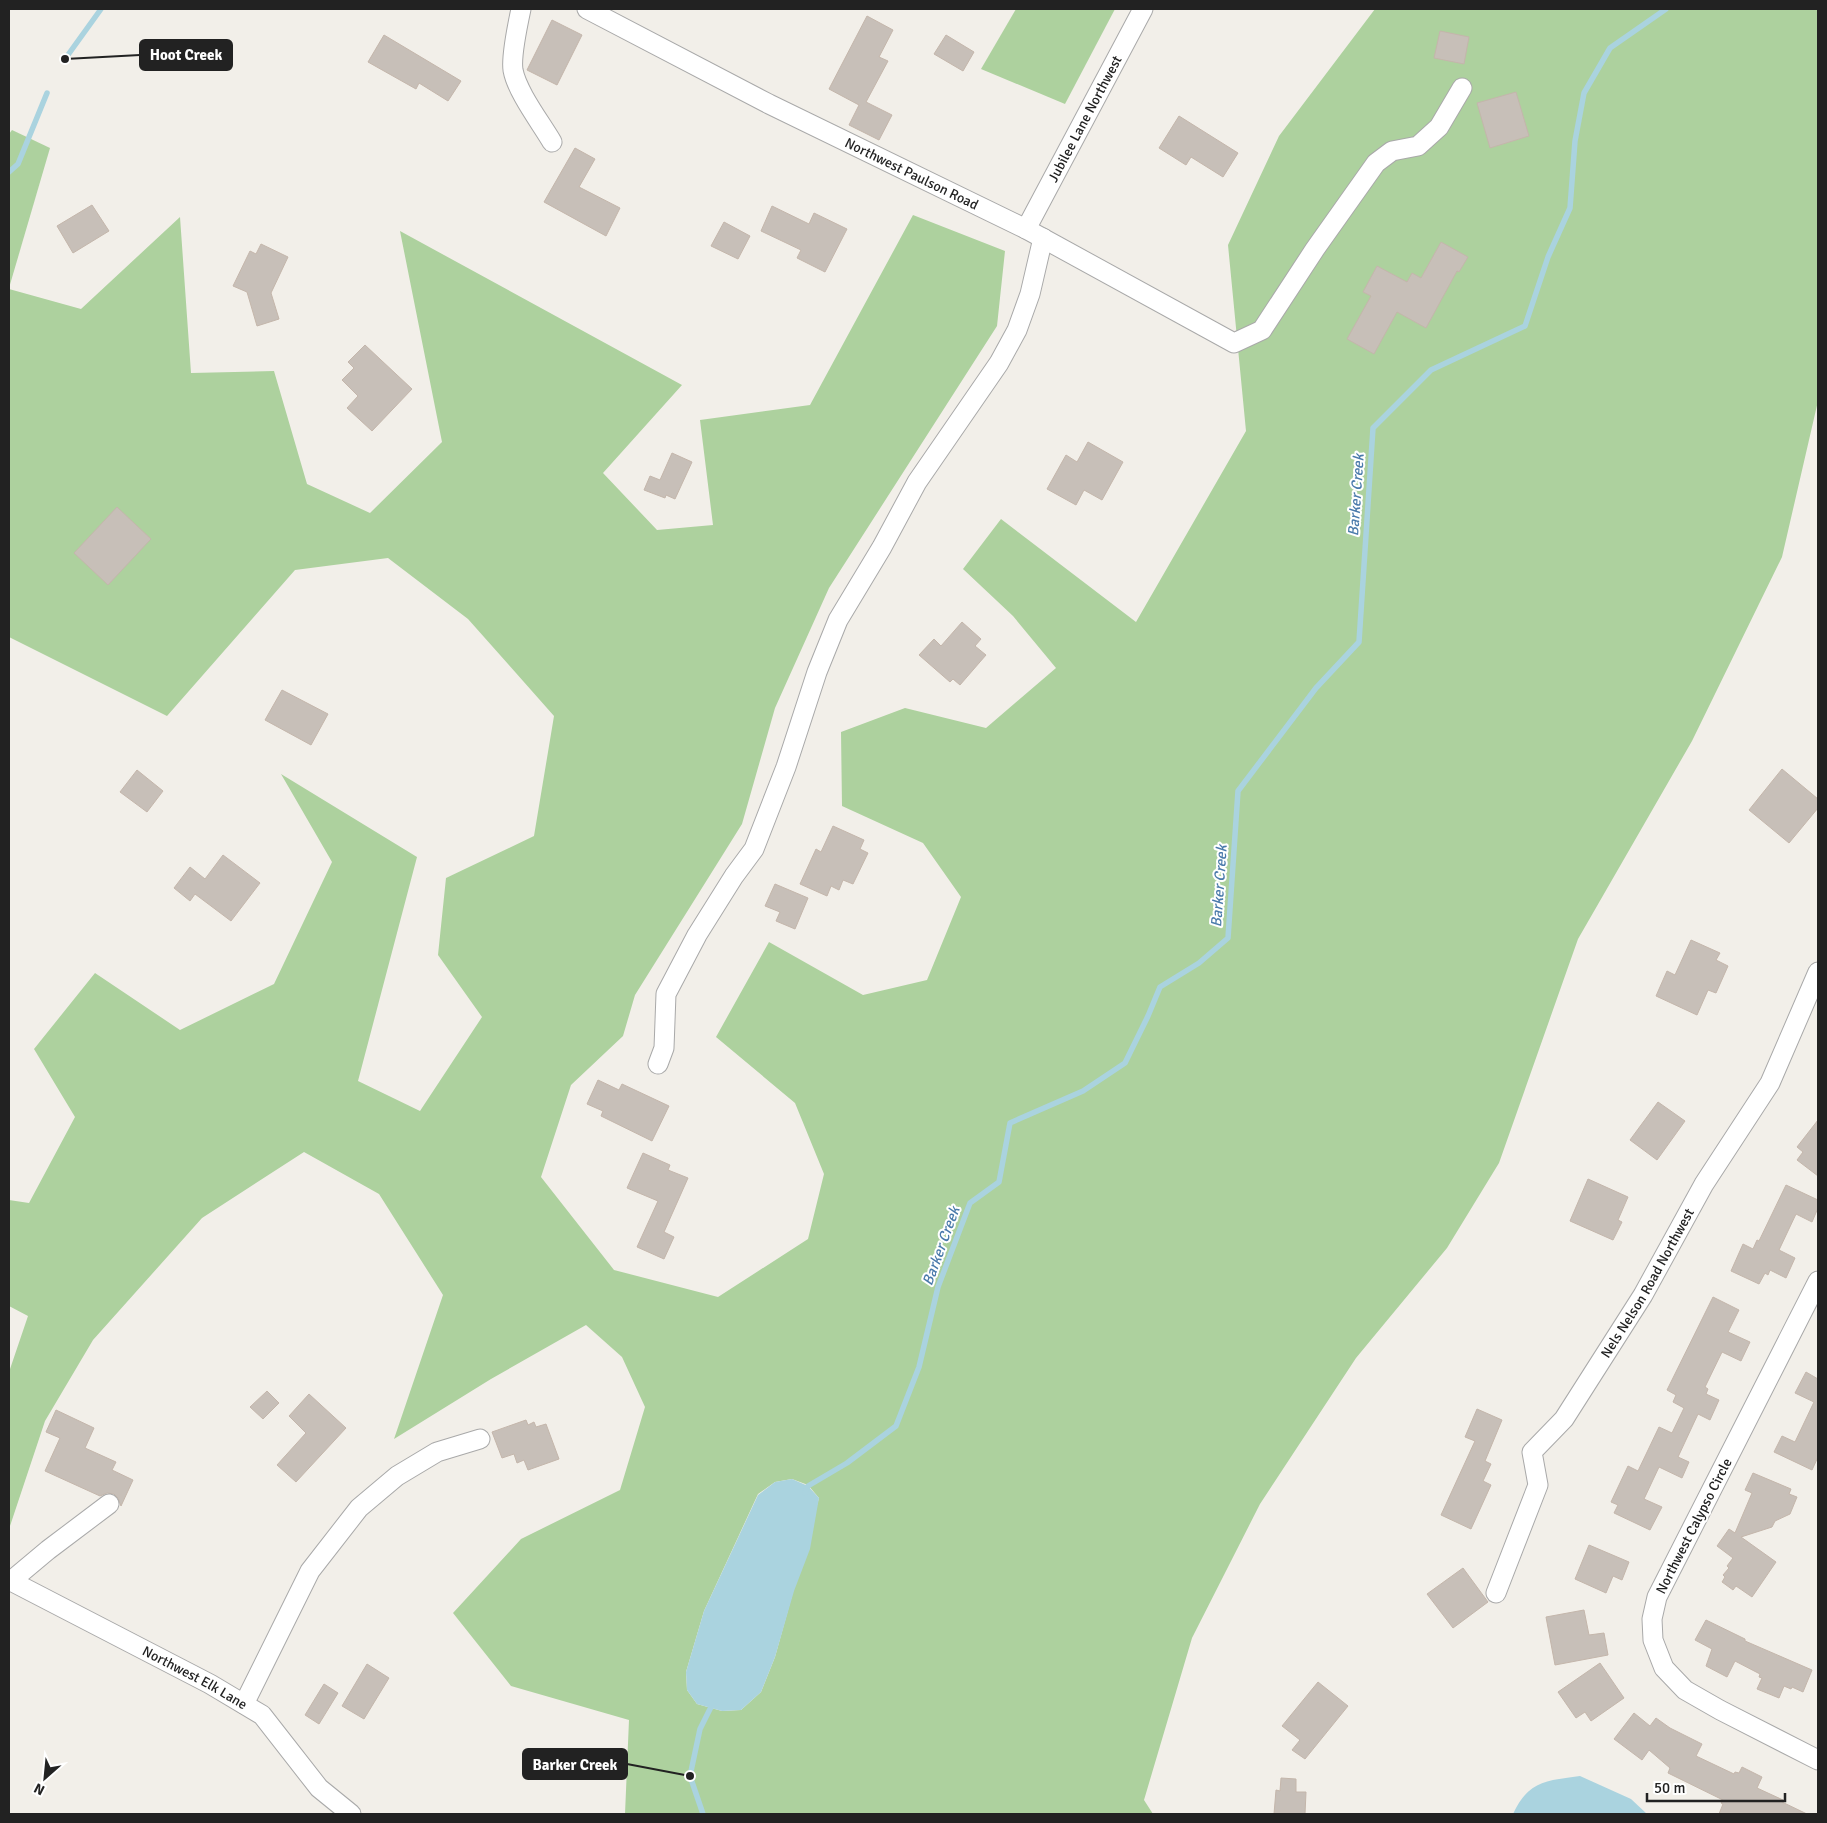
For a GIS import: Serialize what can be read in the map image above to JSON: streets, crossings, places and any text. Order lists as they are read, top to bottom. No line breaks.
{"streets":{"street":["Jubilee Lane Northwest","Northwest Paulson Road","Nels Nelson Road Northwest","Northwest Calypso Circle","Northwest Elk Lane"]},"crossings":[["Jubilee Lane Northwest","Northwest Paulson Road"]],"water":["Barker Creek"],"places":["Hoot Creek","Barker Creek"],"scale_bar":"50 m","north":"bottom left"}
